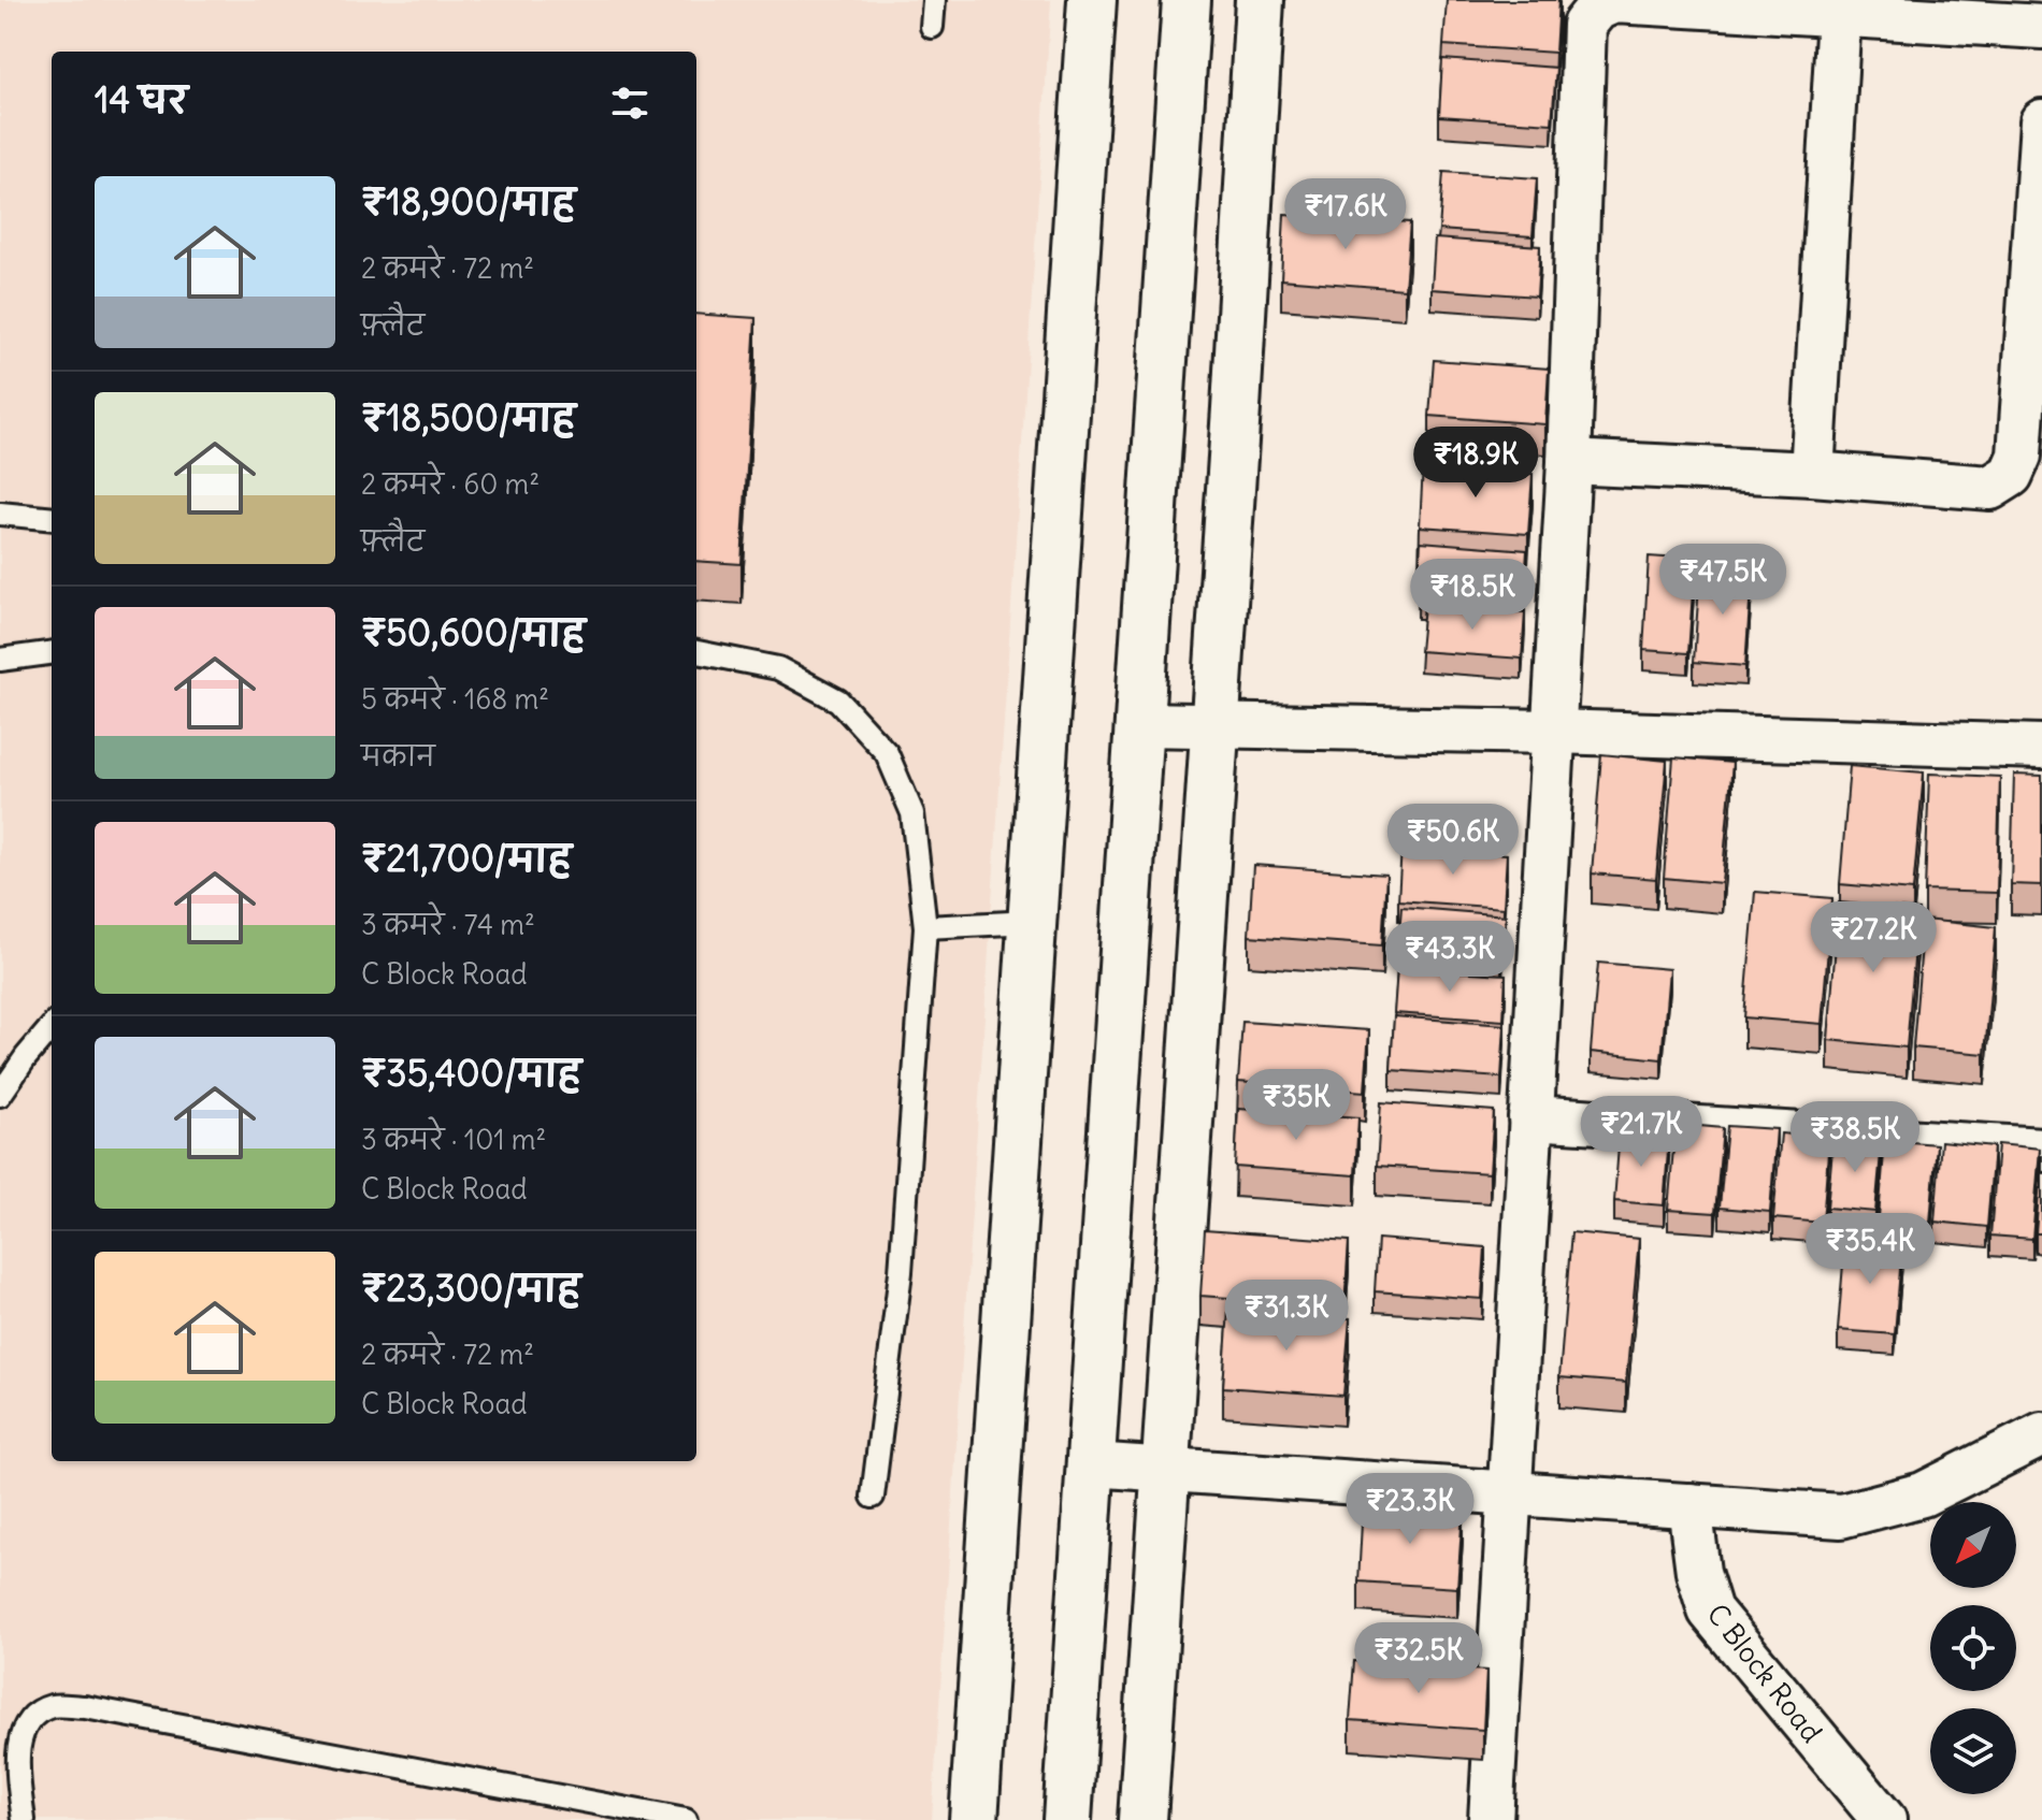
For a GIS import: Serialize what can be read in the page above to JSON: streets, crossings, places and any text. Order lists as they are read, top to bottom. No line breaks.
{"streets":{"street":["C Block Road"]},"north":"bottom left","page":{"heading":"14 घर","list":[{"name":"₹18,900/माह","note":"2 कमरे · 72 m² · फ़्लैट"},{"name":"₹18,500/माह","note":"2 कमरे · 60 m² · फ़्लैट"},{"name":"₹50,600/माह","note":"5 कमरे · 168 m² · मकान"},{"name":"₹21,700/माह","note":"3 कमरे · 74 m² · C Block Road"},{"name":"₹35,400/माह","note":"3 कमरे · 101 m² · C Block Road"},{"name":"₹23,300/माह","note":"2 कमरे · 72 m² · C Block Road"}],"price":["₹17.6K","₹18.9K","₹47.5K","₹18.5K","₹50.6K","₹27.2K","₹43.3K","₹35K","₹21.7K","₹38.5K","₹35.4K","₹31.3K","₹23.3K","₹32.5K"]}}
